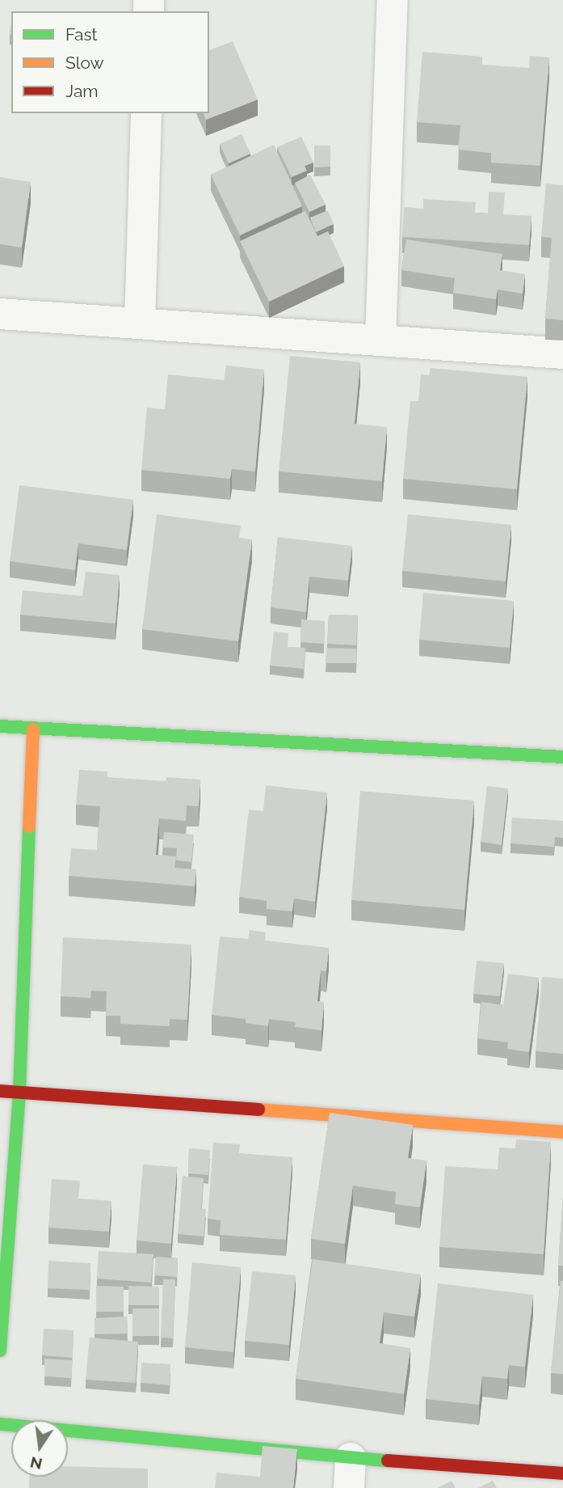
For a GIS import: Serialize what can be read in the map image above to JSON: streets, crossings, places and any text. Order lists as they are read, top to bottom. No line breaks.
{"legend":["Fast","Slow","Jam"],"north":"bottom"}
